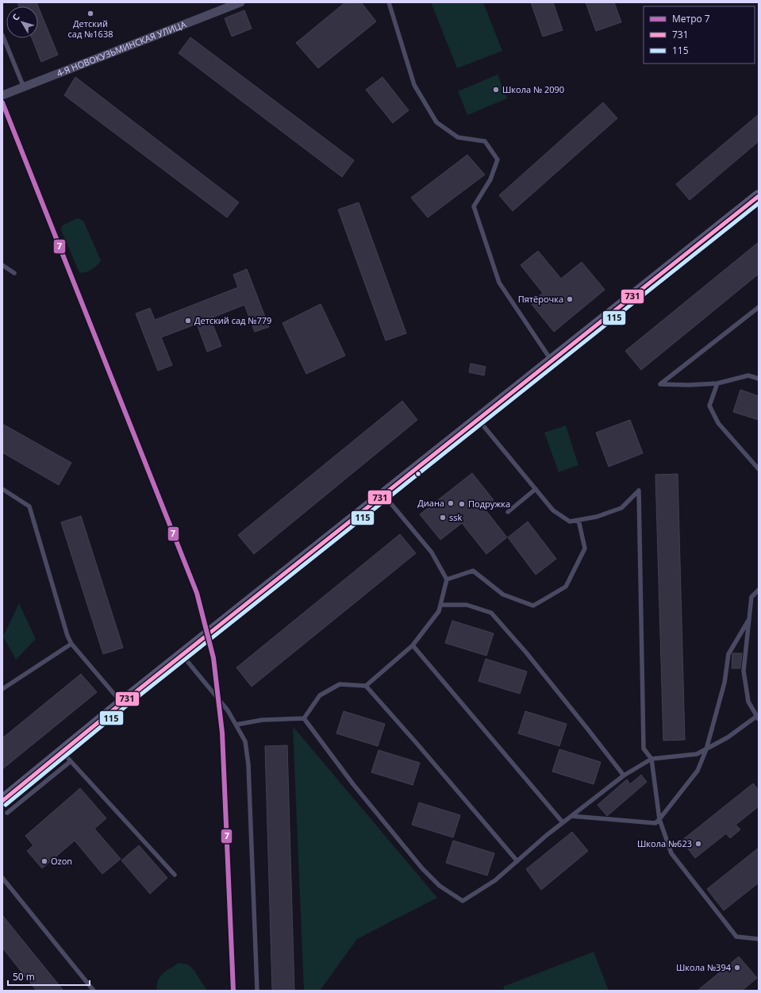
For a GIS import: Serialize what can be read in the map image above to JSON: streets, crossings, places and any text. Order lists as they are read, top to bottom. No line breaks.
{"streets":{"street":["4-Я НОВОКУЗЬМИНСКАЯ УЛИЦА"]},"places":["Детский сад №1638","Школа № 2090","Пятёрочка","Детский сад №779","Диана","Подружка","ssk","Школа №623","Ozon","Школа №394"],"lines":["metro line 7","transit line 731","transit line 115"],"legend":["Метро 7","731","115"],"scale_bar":"50 m","north":"top left"}
